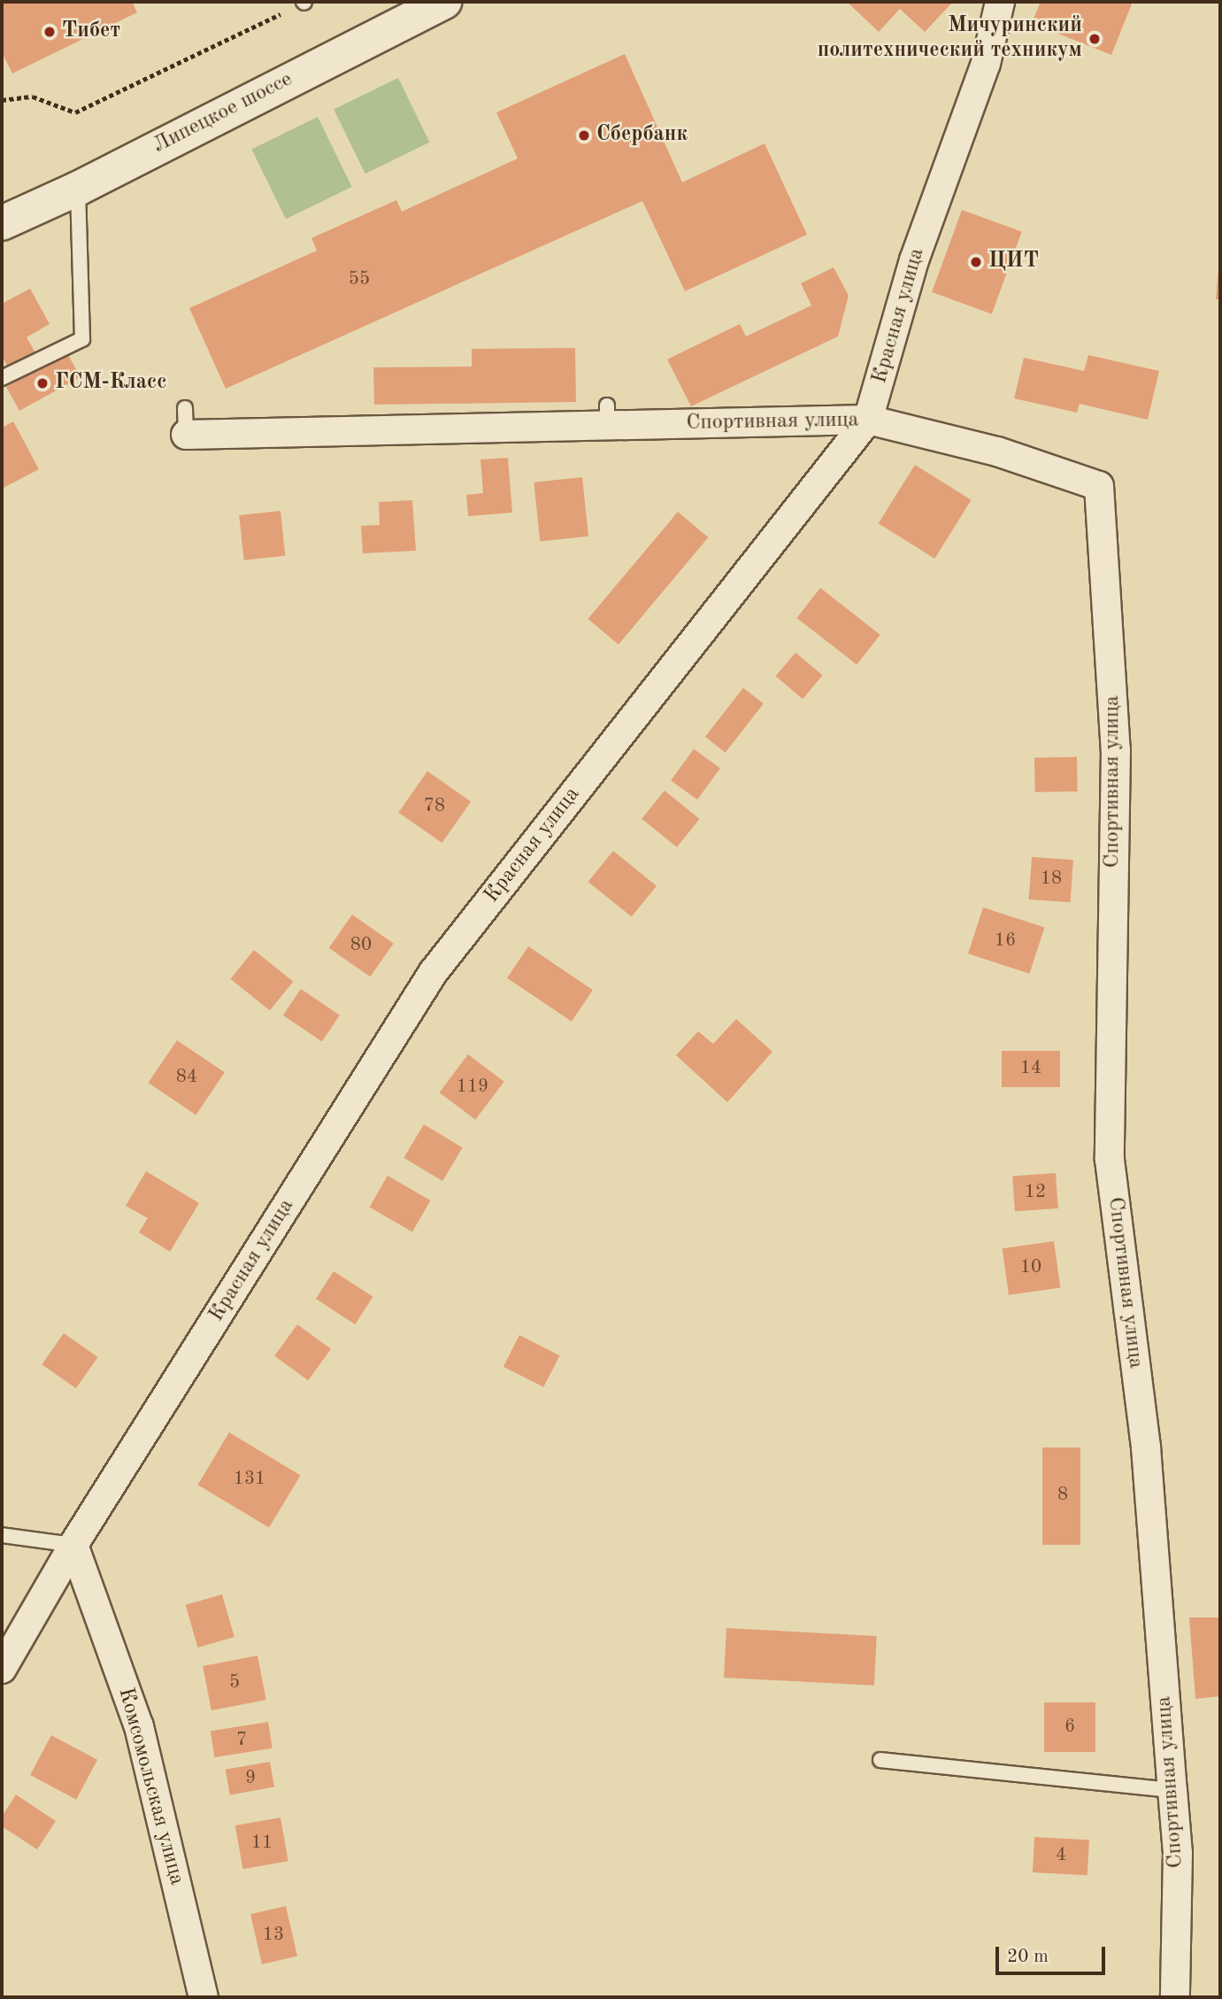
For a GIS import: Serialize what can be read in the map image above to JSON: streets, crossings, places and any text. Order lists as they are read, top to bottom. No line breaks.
{"streets":{"main road":["Липецкое шоссе"],"street":["Красная улица","Спортивная улица","Комсомольская улица"]},"crossings":[["Красная улица","Спортивная улица"],["Красная улица","Комсомольская улица"]],"places":["Тибет","Мичуринский политехнический техникум","Сбербанк","ЦИТ","ГСМ-Класс"],"house_numbers":["55","78","18","16","80","14","84","119","12","10","131","8","5","6","7","9","11","4","13"],"scale_bar":"20 m"}
